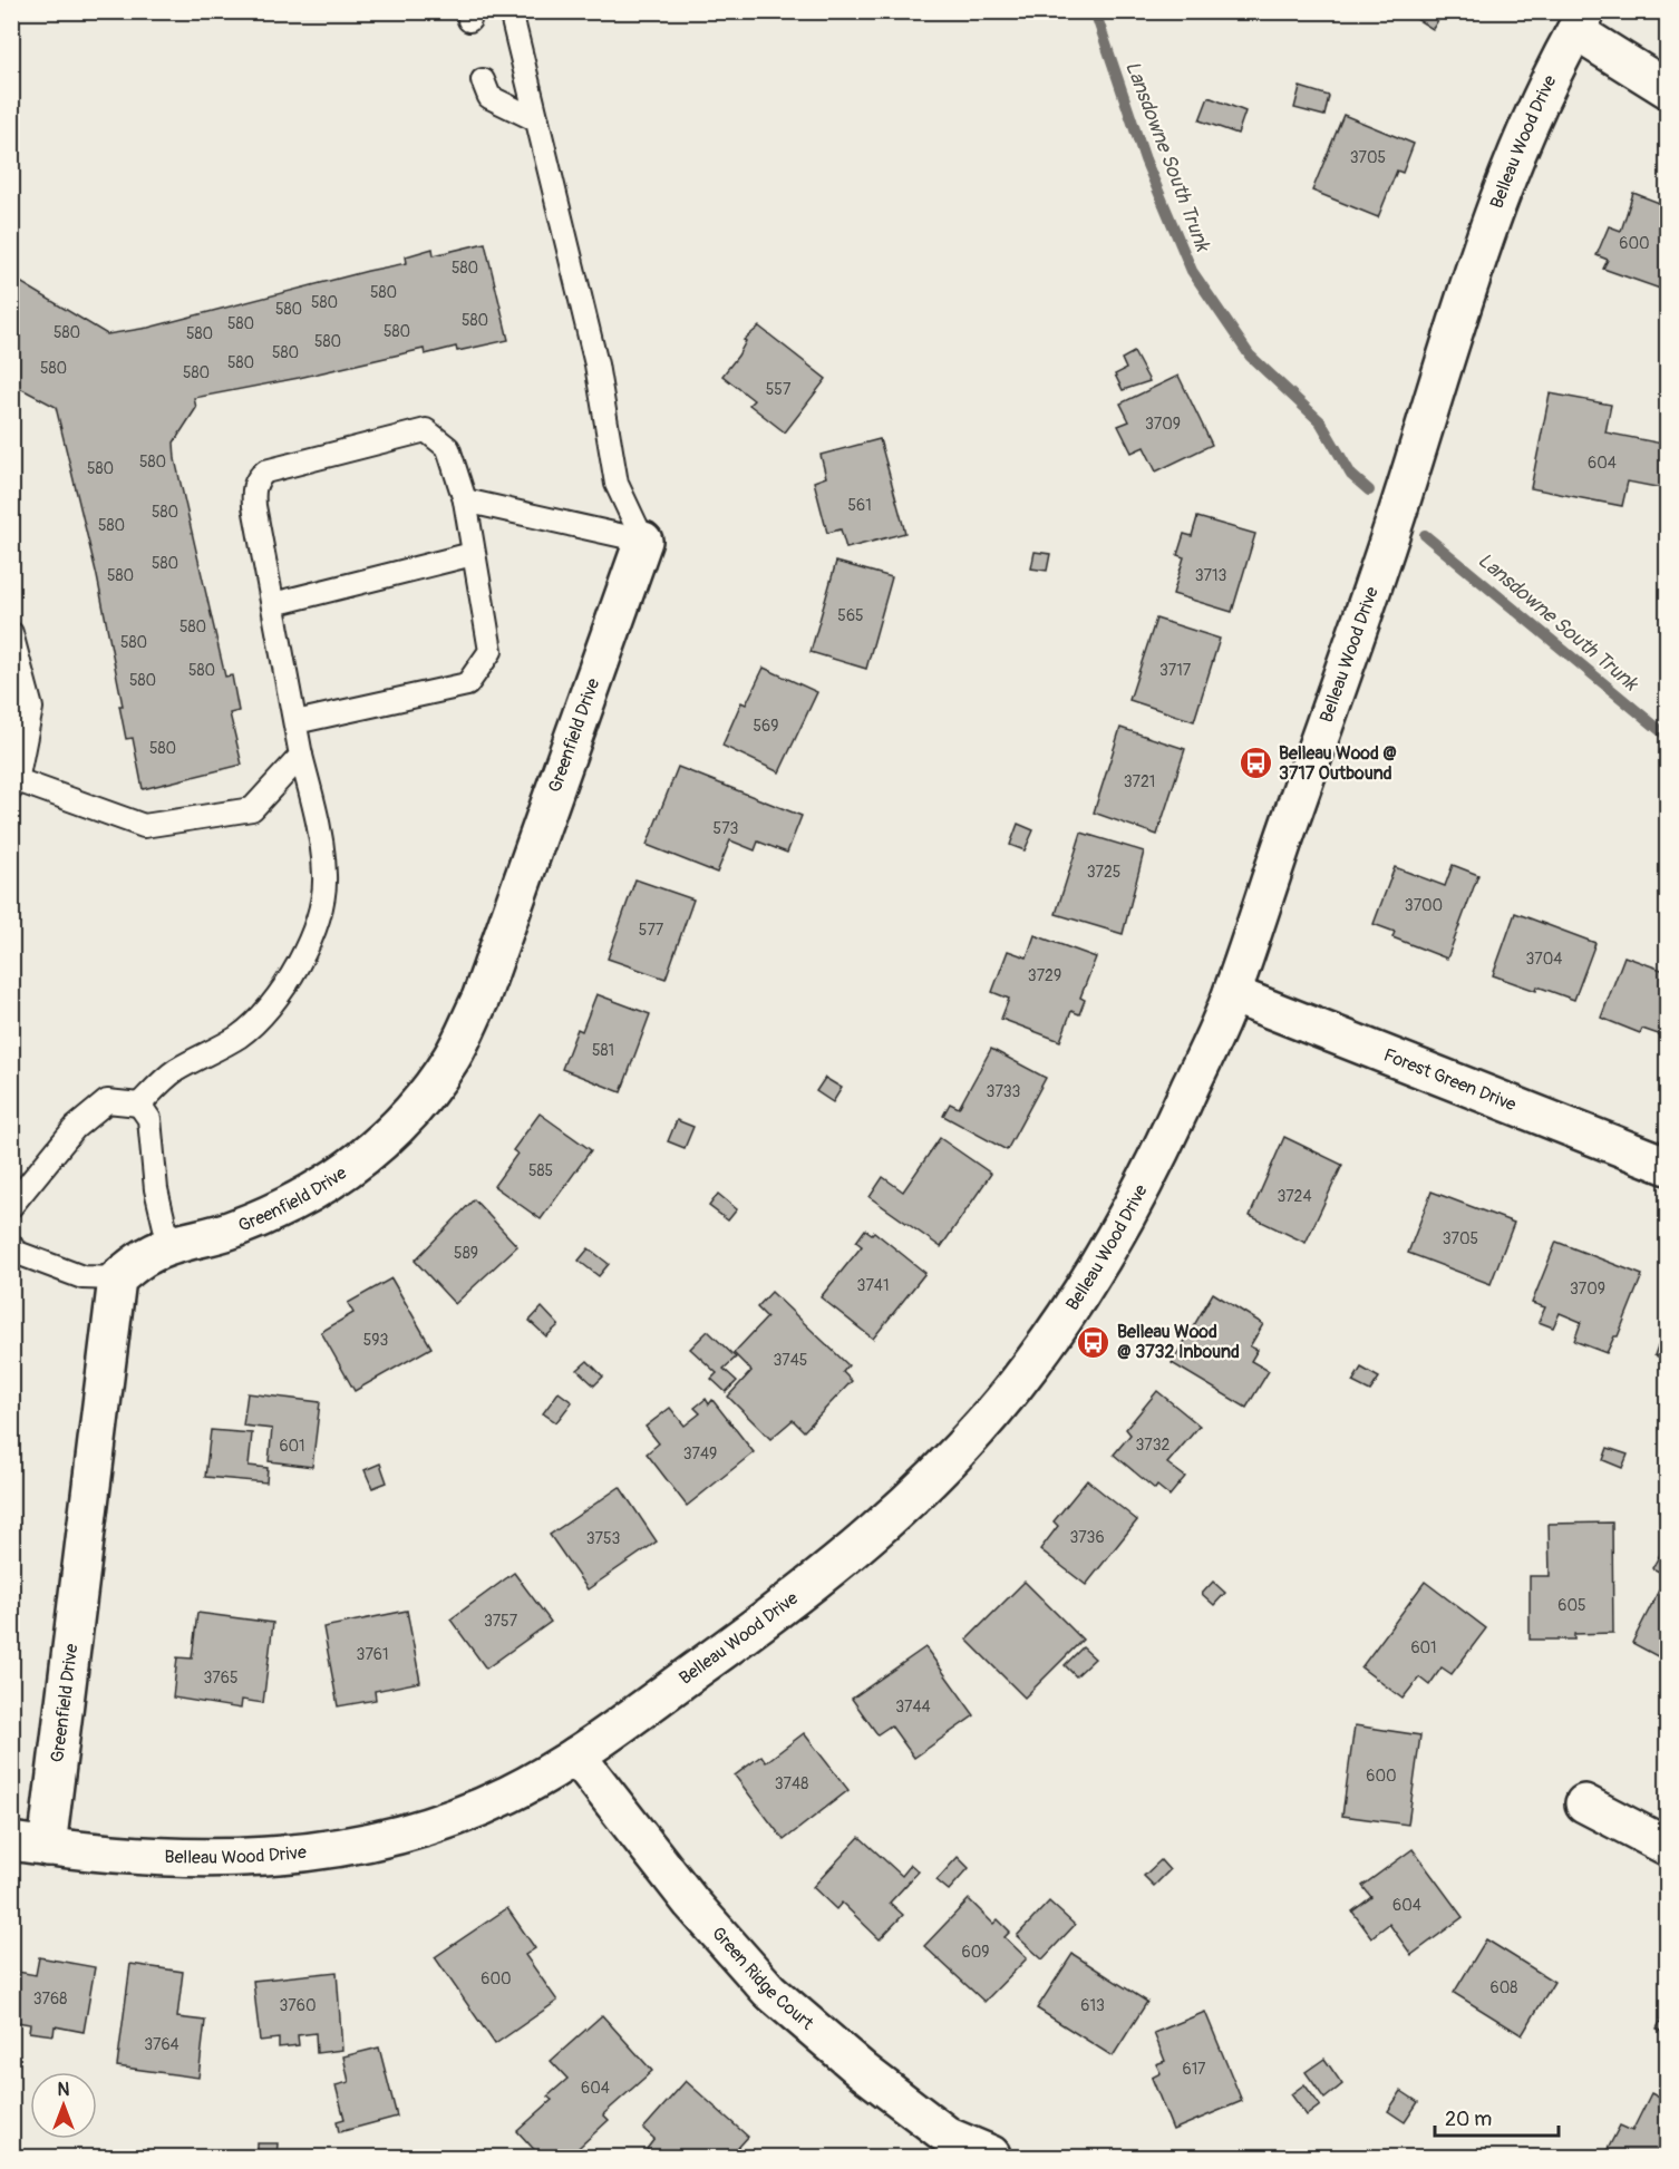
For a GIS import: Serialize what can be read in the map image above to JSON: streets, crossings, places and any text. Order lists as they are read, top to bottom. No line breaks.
{"streets":{"street":["Belleau Wood Drive","Greenfield Drive","Forest Green Drive","Green Ridge Court"]},"crossings":[["Belleau Wood Drive","Greenfield Drive"],["Belleau Wood Drive","Forest Green Drive"],["Belleau Wood Drive","Green Ridge Court"]],"water":["Lansdowne South Trunk"],"places":{"bus stop":["Belleau Wood @ 3717 Outbound","Belleau Wood @ 3732 Inbound"]},"house_numbers":["3705","600","580","580","580","580","580","580","580","580","580","580","580","580","580","580","557","3709","580","604","580","561","580","580","580","580","3713","565","580","580","580","3717","580","569","580","3721","573","3725","3700","577","3704","3729","581","3733","585","3724","3705","589","3741","3709","593","3745","3732","601","3749","3736","3753","605","3757","601","3761","3765","3744","600","3748","604","609","600","608","3768","3760","613","3764","617","604"],"scale_bar":"20 m","north":"top"}
